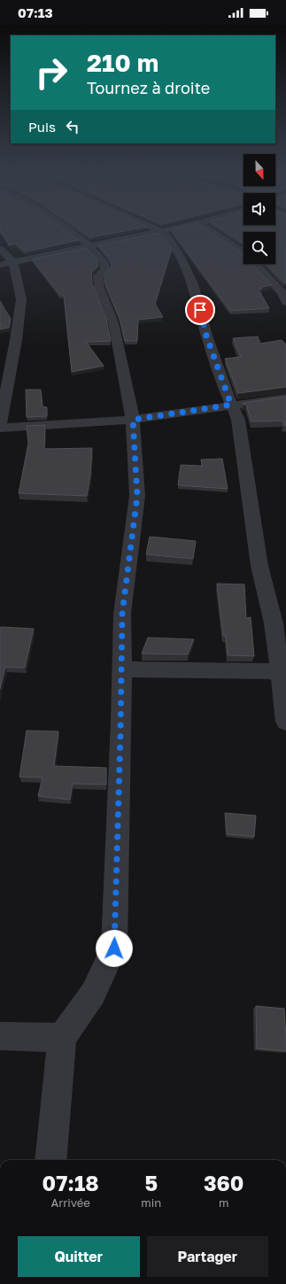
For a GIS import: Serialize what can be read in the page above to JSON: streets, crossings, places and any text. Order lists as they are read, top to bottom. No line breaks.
{"north":"bottom","page":{"status":"07:13","turn":["210 m","Tournez à droite"],"then":"Puis","eta":["07:18","Arrivée","5","min","360","m"],"buttons":["Quitter","Partager"]}}
